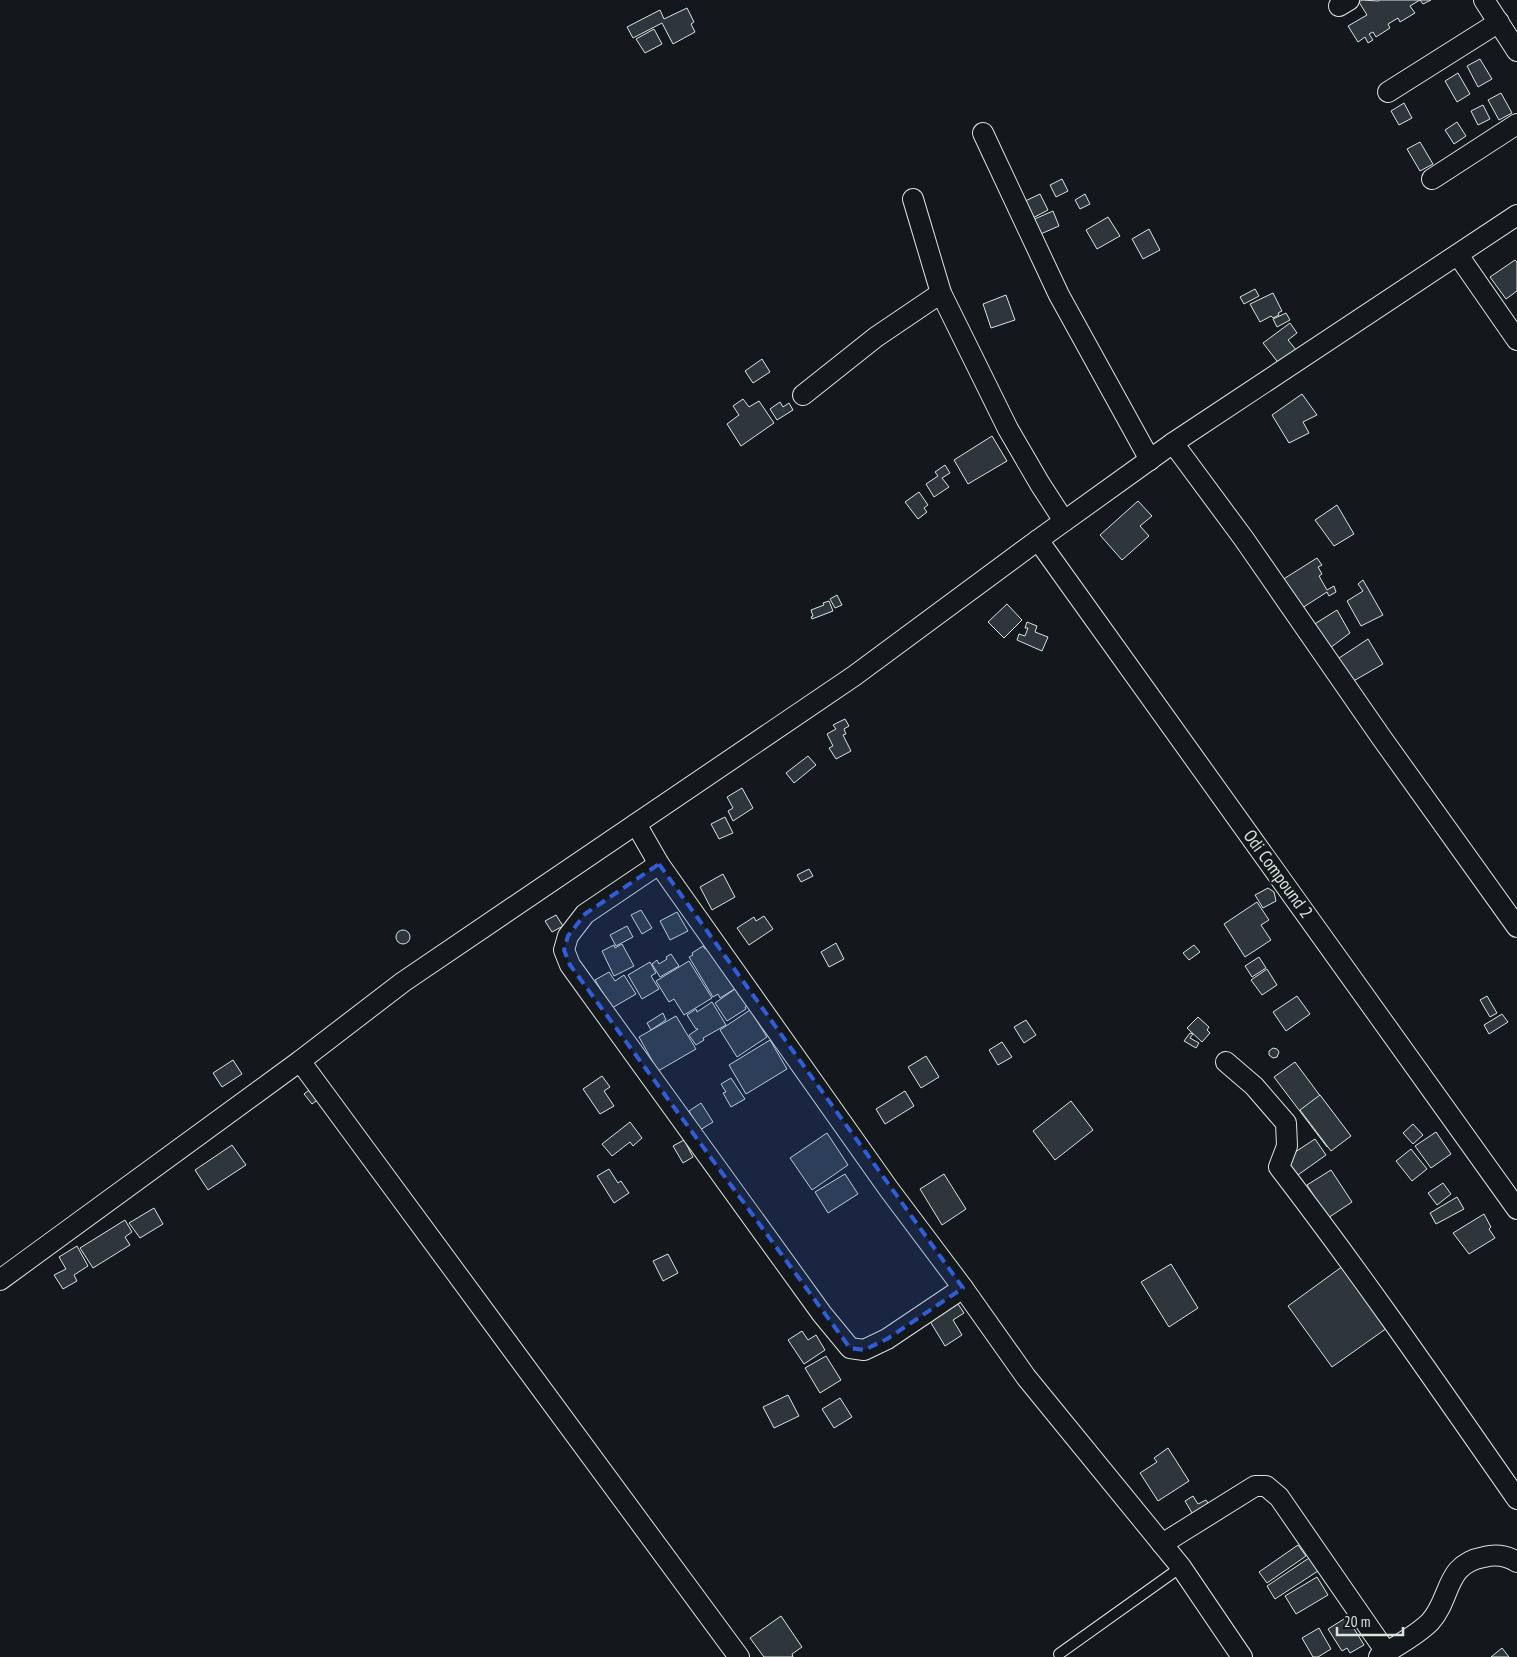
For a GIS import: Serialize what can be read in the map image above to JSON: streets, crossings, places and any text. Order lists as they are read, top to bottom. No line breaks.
{"streets":{"street":["Odi Compound 2"]},"scale_bar":"20 m"}
